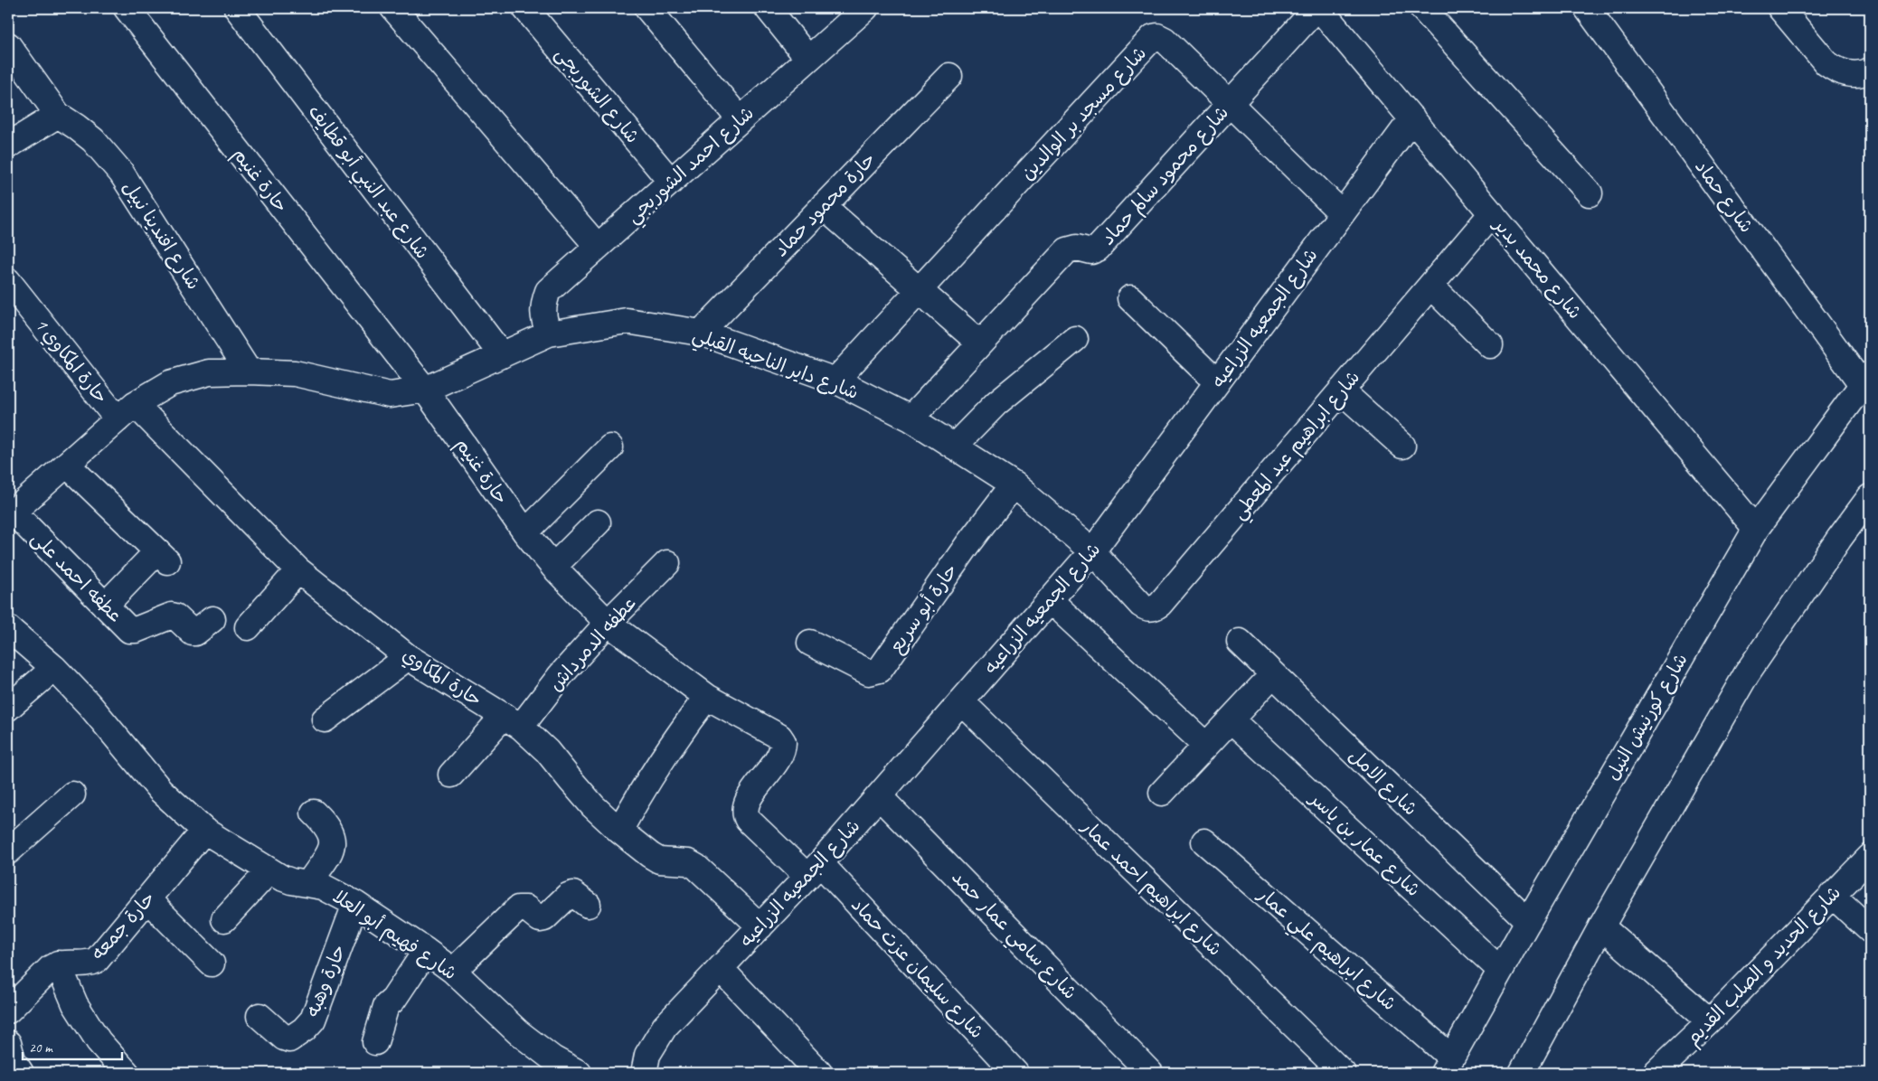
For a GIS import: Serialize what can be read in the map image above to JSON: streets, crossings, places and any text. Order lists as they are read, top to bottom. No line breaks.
{"streets":{"main road":["شارع الشوربجى","شارع مسجد بر الوالدين","شارع احمد الشوربجي","شارع محمود سالم حماد","حارة غنيم","شارع عبد النبي أبو قطايف","شارع حماد","حارة محمود حماد","شارع افندينا نبيل","شارع محمد بدير","شارع الجمعيه الزراعيه","حارة المكاوي 1","شارع داير الناحيه القبلي","شارع ابراهيم عبد المعطي","عطفه احمد على","حارة أبو سريع","عطفه الدمرداش","حارة المكاوي","شارع كورنيش النيل","شارع الامل","شارع عمار بن ياسر","شارع ابراهيم احمد عمار","حارة جمعه","شارع فهيم أبو العلا","شارع سامي عمار حمد","شارع ابراهيم علي عمار","شارع الحديد و الصلب القديم","شارع سليمان عزت حماد","حارة وهبه"]},"crossings":[["شارع الشوربجى","شارع احمد الشوربجي"],["شارع مسجد بر الوالدين","شارع محمود سالم حماد"],["شارع مسجد بر الوالدين","شارع الجمعيه الزراعيه"],["شارع مسجد بر الوالدين","شارع داير الناحيه القبلي"],["شارع احمد الشوربجي","شارع داير الناحيه القبلي"],["شارع محمود سالم حماد","شارع محمد بدير"],["شارع محمود سالم حماد","شارع داير الناحيه القبلي"],["حارة غنيم","شارع الجمعيه الزراعيه"],["حارة غنيم","شارع داير الناحيه القبلي"],["حارة غنيم","عطفه الدمرداش"],["حارة غنيم","شارع سليمان عزت حماد"],["شارع عبد النبي أبو قطايف","شارع داير الناحيه القبلي"],["شارع حماد","شارع كورنيش النيل"],["حارة محمود حماد","شارع داير الناحيه القبلي"],["شارع افندينا نبيل","شارع داير الناحيه القبلي"],["شارع محمد بدير","شارع الجمعيه الزراعيه"],["شارع محمد بدير","شارع ابراهيم عبد المعطي"],["شارع محمد بدير","شارع كورنيش النيل"],["شارع الجمعيه الزراعيه","شارع داير الناحيه القبلي"],["شارع الجمعيه الزراعيه","شارع ابراهيم عبد المعطي"],["شارع الجمعيه الزراعيه","حارة المكاوي"],["شارع الجمعيه الزراعيه","شارع ابراهيم احمد عمار"],["شارع الجمعيه الزراعيه","شارع سامي عمار حمد"],["شارع الجمعيه الزراعيه","شارع سليمان عزت حماد"],["حارة المكاوي 1","شارع داير الناحيه القبلي"],["حارة المكاوي 1","حارة المكاوي"],["شارع داير الناحيه القبلي","شارع ابراهيم عبد المعطي"],["شارع داير الناحيه القبلي","عطفه احمد على"],["شارع داير الناحيه القبلي","حارة أبو سريع"],["شارع داير الناحيه القبلي","حارة المكاوي"],["عطفه الدمرداش","حارة المكاوي"],["شارع كورنيش النيل","شارع الامل"],["شارع كورنيش النيل","شارع عمار بن ياسر"],["شارع كورنيش النيل","شارع ابراهيم علي عمار"],["حارة جمعه","شارع فهيم أبو العلا"],["شارع فهيم أبو العلا","حارة وهبه"]],"scale_bar":"20 m"}
